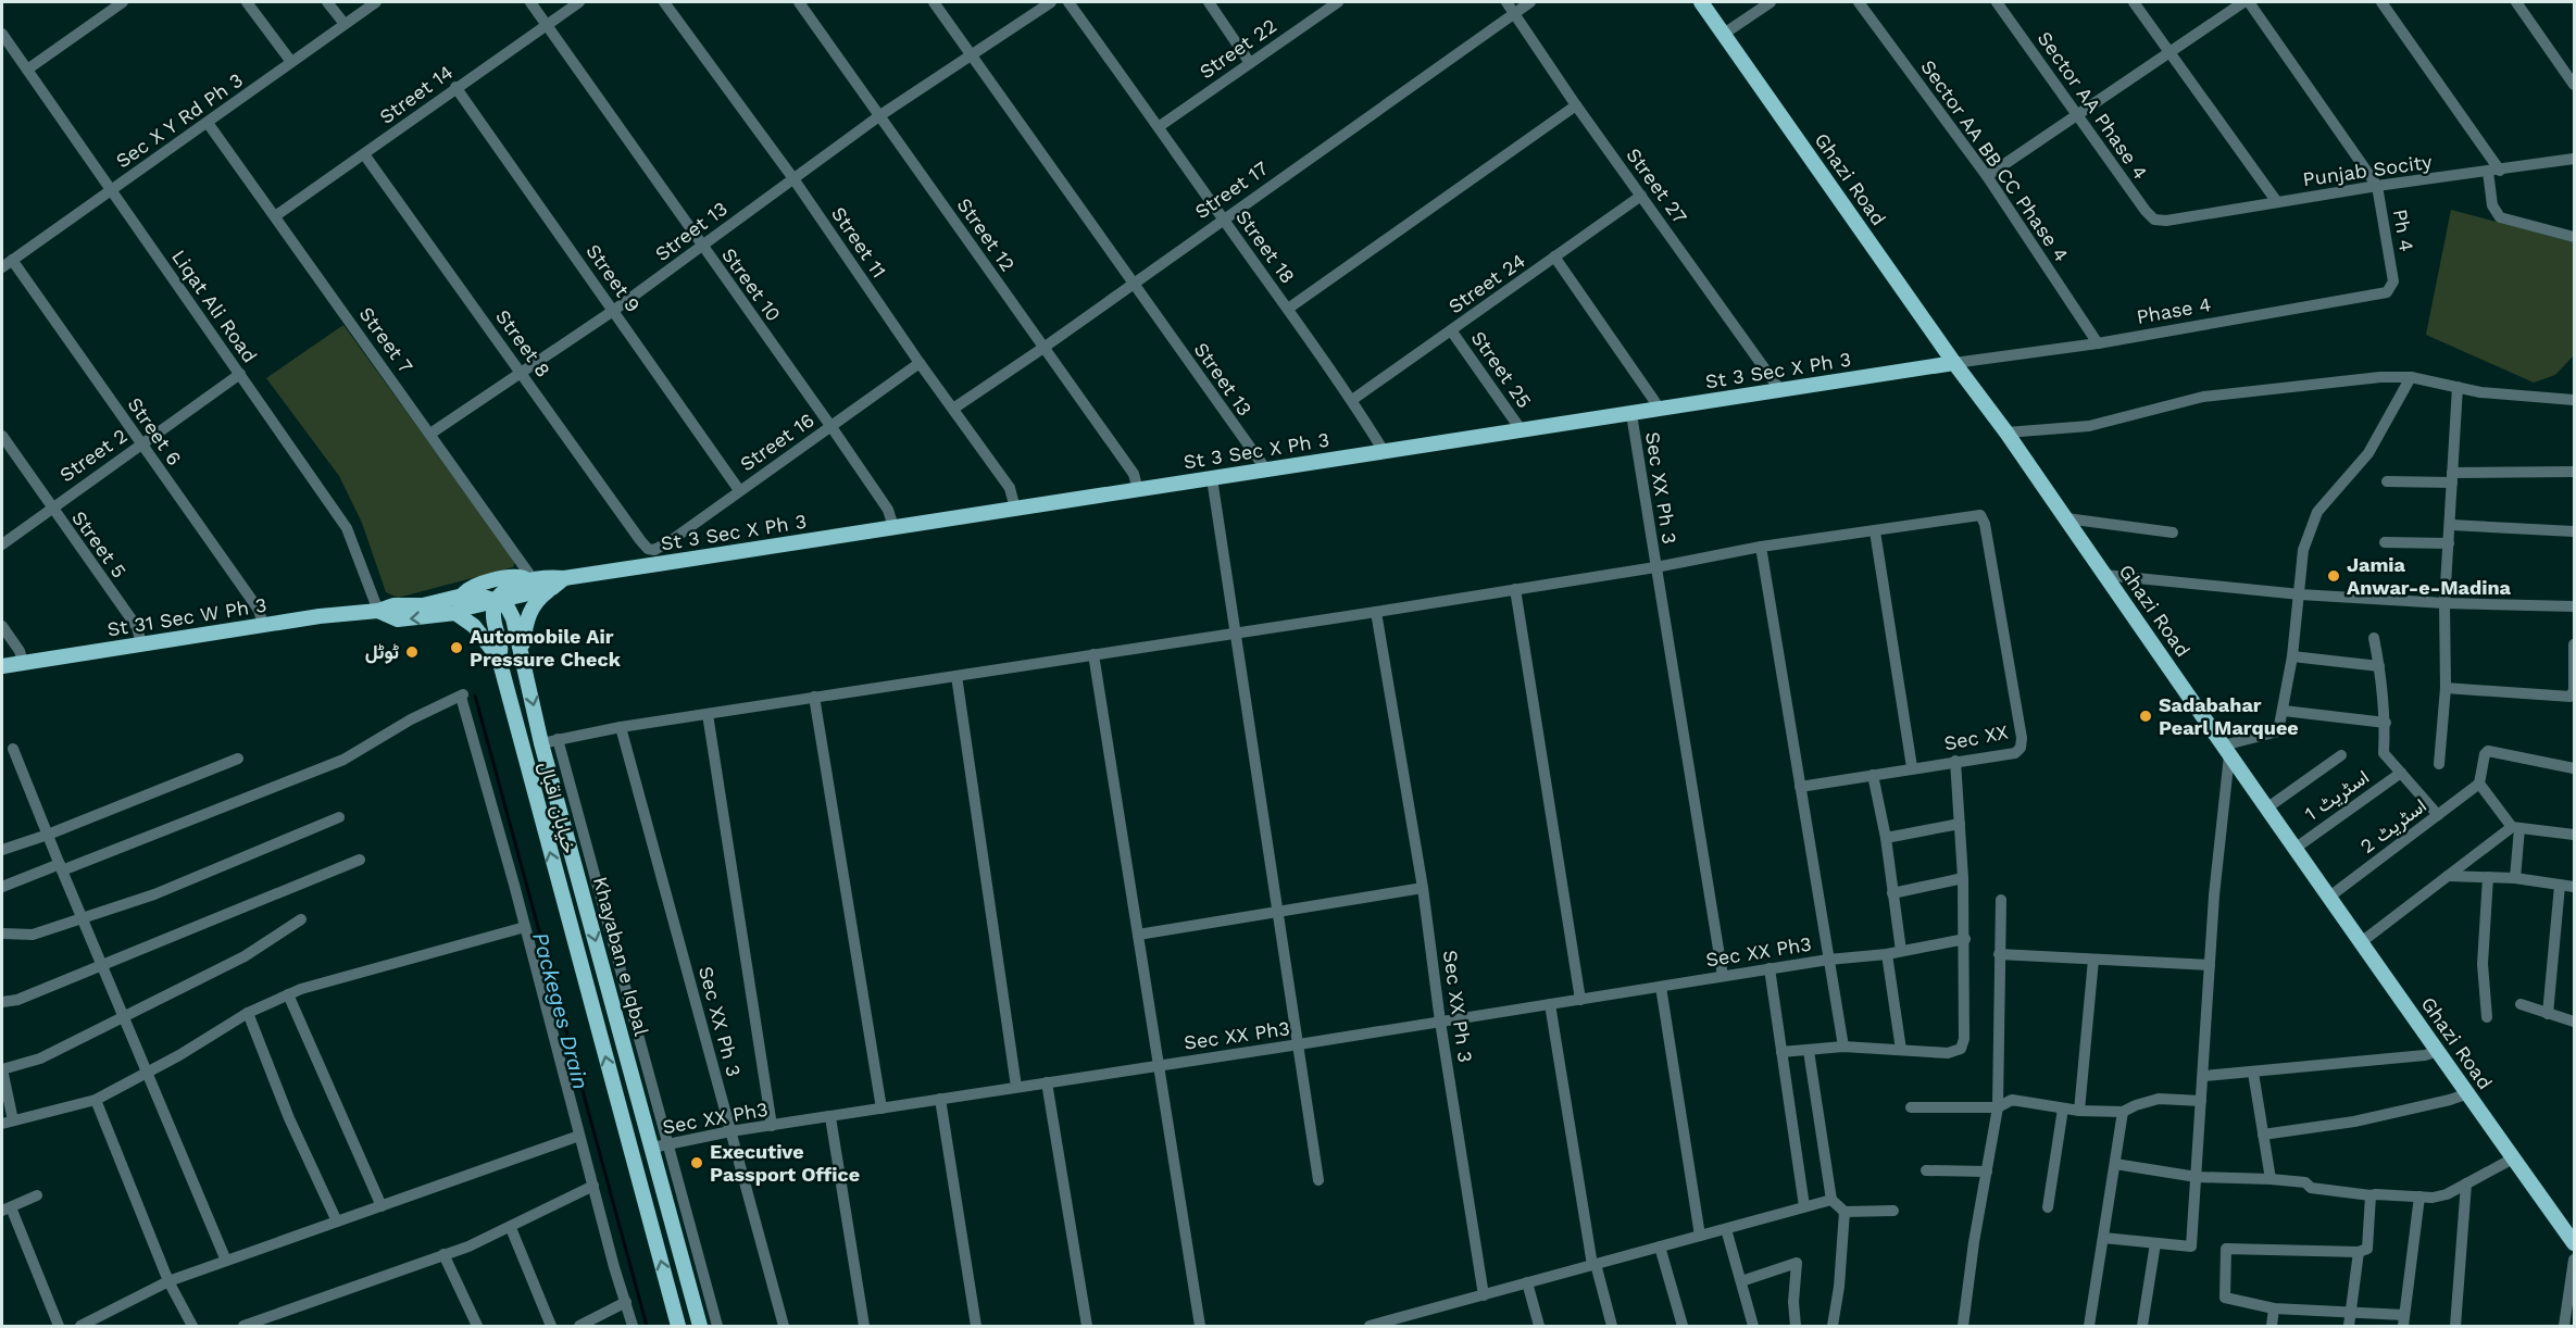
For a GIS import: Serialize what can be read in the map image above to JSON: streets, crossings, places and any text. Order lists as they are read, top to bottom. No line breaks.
{"streets":{"main road":["Ghazi Road","St 3 Sec X Ph 3","St 31 Sec W Ph 3","خیابان اقبال","Khayaban e Iqbal"],"street":["Street 22","Street 14","Sector AA Phase 4","Sec X Y Rd Ph 3","Sector AA BB CC Phase 4","Punjab Socity","Street 27","Street 17","Ph 4","Street 13","Street 12","Street 11","Street 18","Street 9","Street 24","Street 10","Liqat Ali Road","Phase 4","Street 7","Street 8","Street 25","Street 6","Street 16","Street 2","Sec XX Ph 3","Street 5","Sec XX","اسٹریٹ 1","اسٹریٹ 2","Sec XX Ph3"]},"crossings":[["Street 22","Street 18"],["Street 14","Street 9"],["Street 14","Street 10"],["Street 14","Street 7"],["Street 14","Street 8"],["Sector AA Phase 4","Punjab Socity"],["Sec X Y Rd Ph 3","Liqat Ali Road"],["Sec X Y Rd Ph 3","Street 7"],["Sec X Y Rd Ph 3","Street 6"],["Sector AA BB CC Phase 4","Phase 4"],["Punjab Socity","Ph 4"],["Ghazi Road","Phase 4"],["Ghazi Road","St 3 Sec X Ph 3"],["Ghazi Road","اسٹریٹ 1"],["Ghazi Road","اسٹریٹ 2"],["Street 27","Street 17"],["Street 27","Street 24"],["Street 27","St 3 Sec X Ph 3"],["Street 17","Street 13"],["Street 17","Street 12"],["Street 17","Street 11"],["Street 17","Street 18"],["Ph 4","Phase 4"],["Street 13","Street 12"],["Street 13","Street 11"],["Street 13","Street 9"],["Street 13","Street 10"],["Street 13","Street 7"],["Street 13","Street 8"],["Street 13","St 3 Sec X Ph 3"],["Street 12","St 3 Sec X Ph 3"],["Street 11","St 3 Sec X Ph 3"],["Street 11","Street 16"],["Street 18","Street 24"],["Street 18","St 3 Sec X Ph 3"],["Street 9","Street 16"],["Street 24","Street 25"],["Street 10","St 3 Sec X Ph 3"],["Street 10","Street 16"],["Liqat Ali Road","Street 2"],["Liqat Ali Road","St 31 Sec W Ph 3"],["Phase 4","St 3 Sec X Ph 3"],["Street 7","St 3 Sec X Ph 3"],["Street 8","St 3 Sec X Ph 3"],["Street 8","Street 16"],["Street 25","St 3 Sec X Ph 3"],["St 3 Sec X Ph 3","Street 16"],["St 3 Sec X Ph 3","Sec XX Ph 3"],["St 3 Sec X Ph 3","St 31 Sec W Ph 3"],["St 3 Sec X Ph 3","خیابان اقبال"],["St 3 Sec X Ph 3","Khayaban e Iqbal"],["Street 6","Street 2"],["Street 6","St 31 Sec W Ph 3"],["Street 2","Street 5"],["Sec XX Ph 3","Sec XX"],["Sec XX Ph 3","Sec XX Ph3"],["Sec XX Ph 3","Khayaban e Iqbal"],["Street 5","St 31 Sec W Ph 3"],["St 31 Sec W Ph 3","خیابان اقبال"],["St 31 Sec W Ph 3","Khayaban e Iqbal"],["خیابان اقبال","Khayaban e Iqbal"],["Sec XX Ph3","Khayaban e Iqbal"]],"one_way":["خیابان اقبال","Khayaban e Iqbal"],"water":["Packeges Drain"],"places":["Jamia Anwar-e-Madina","Automobile Air Pressure Check","ٹوٹل","Sadabahar Pearl Marquee","Executive Passport Office"]}
